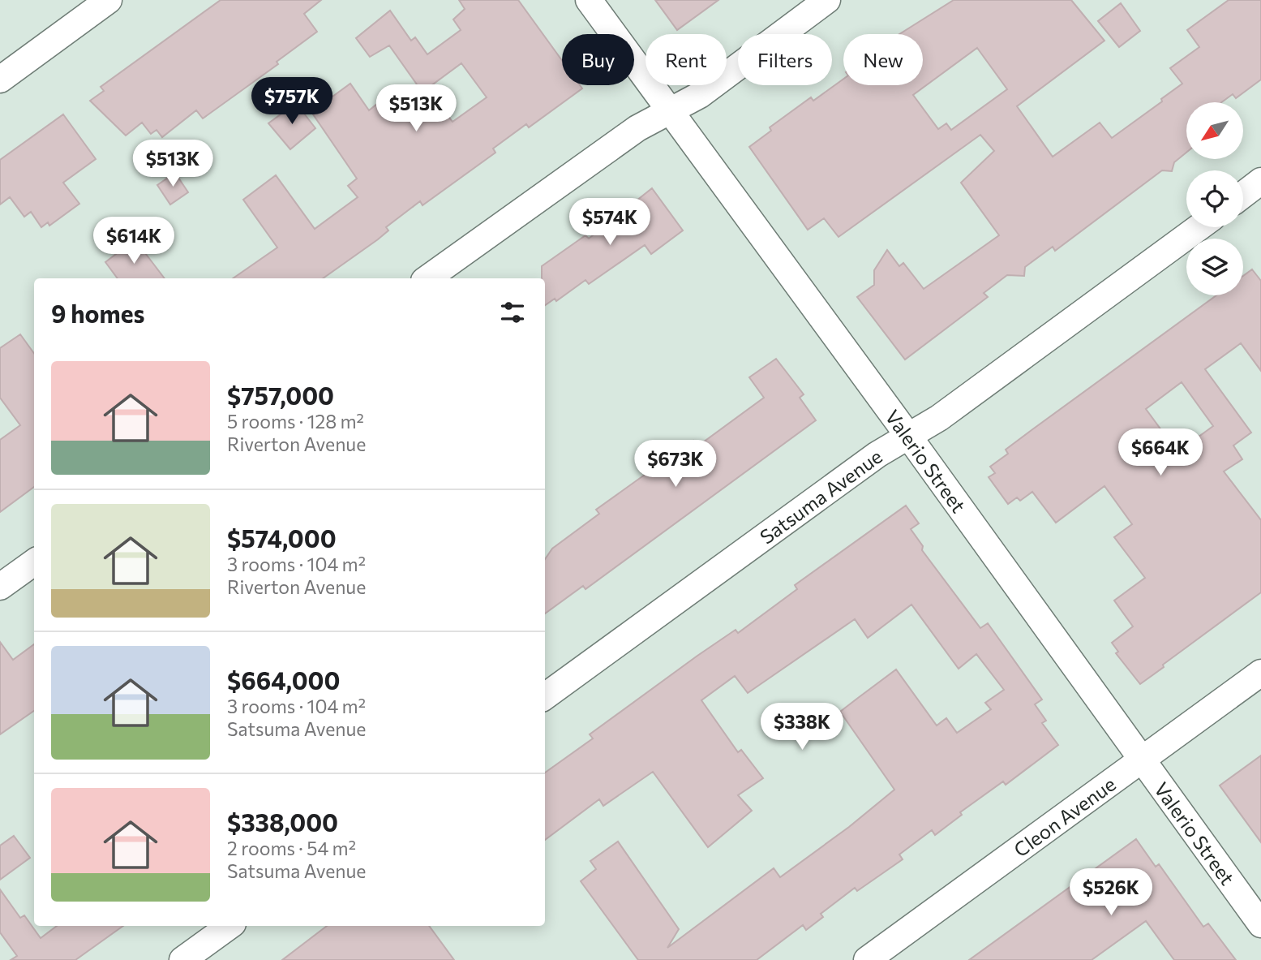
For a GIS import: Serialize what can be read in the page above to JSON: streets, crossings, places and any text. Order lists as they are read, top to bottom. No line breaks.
{"streets":{"street":["Valerio Street","Satsuma Avenue","Cleon Avenue"]},"crossings":[["Valerio Street","Satsuma Avenue"],["Valerio Street","Cleon Avenue"]],"north":"bottom left","page":{"chip":["Buy","Rent","Filters","New"],"price":["$757K","$513K","$513K","$574K","$614K","$664K","$673K","$338K","$526K"],"heading":"9 homes","list":[{"name":"$757,000","note":"5 rooms · 128 m² · Riverton Avenue"},{"name":"$574,000","note":"3 rooms · 104 m² · Riverton Avenue"},{"name":"$664,000","note":"3 rooms · 104 m² · Satsuma Avenue"},{"name":"$338,000","note":"2 rooms · 54 m² · Satsuma Avenue"}]}}
